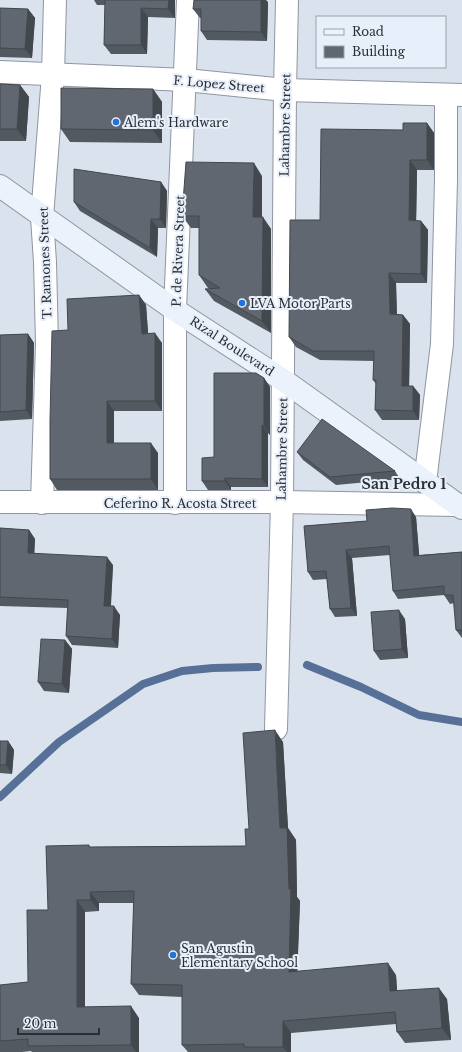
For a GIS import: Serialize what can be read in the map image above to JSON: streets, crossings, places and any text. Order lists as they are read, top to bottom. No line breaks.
{"streets":{"main road":["Rizal Boulevard"],"street":["F. Lopez Street","Lahambre Street","P. de Rivera Street","T. Ramones Street","Ceferino R. Acosta Street"]},"crossings":[["F. Lopez Street","Lahambre Street"],["F. Lopez Street","P. de Rivera Street"],["F. Lopez Street","T. Ramones Street"],["Lahambre Street","Rizal Boulevard"],["Lahambre Street","Ceferino R. Acosta Street"],["P. de Rivera Street","Rizal Boulevard"],["P. de Rivera Street","Ceferino R. Acosta Street"],["T. Ramones Street","Rizal Boulevard"],["T. Ramones Street","Ceferino R. Acosta Street"],["Rizal Boulevard","Ceferino R. Acosta Street"]],"districts":["San Pedro 1"],"places":["Alem's Hardware","LVA Motor Parts","San Agustin Elementary School"],"legend":["Road","Building"],"scale_bar":"20 m"}
